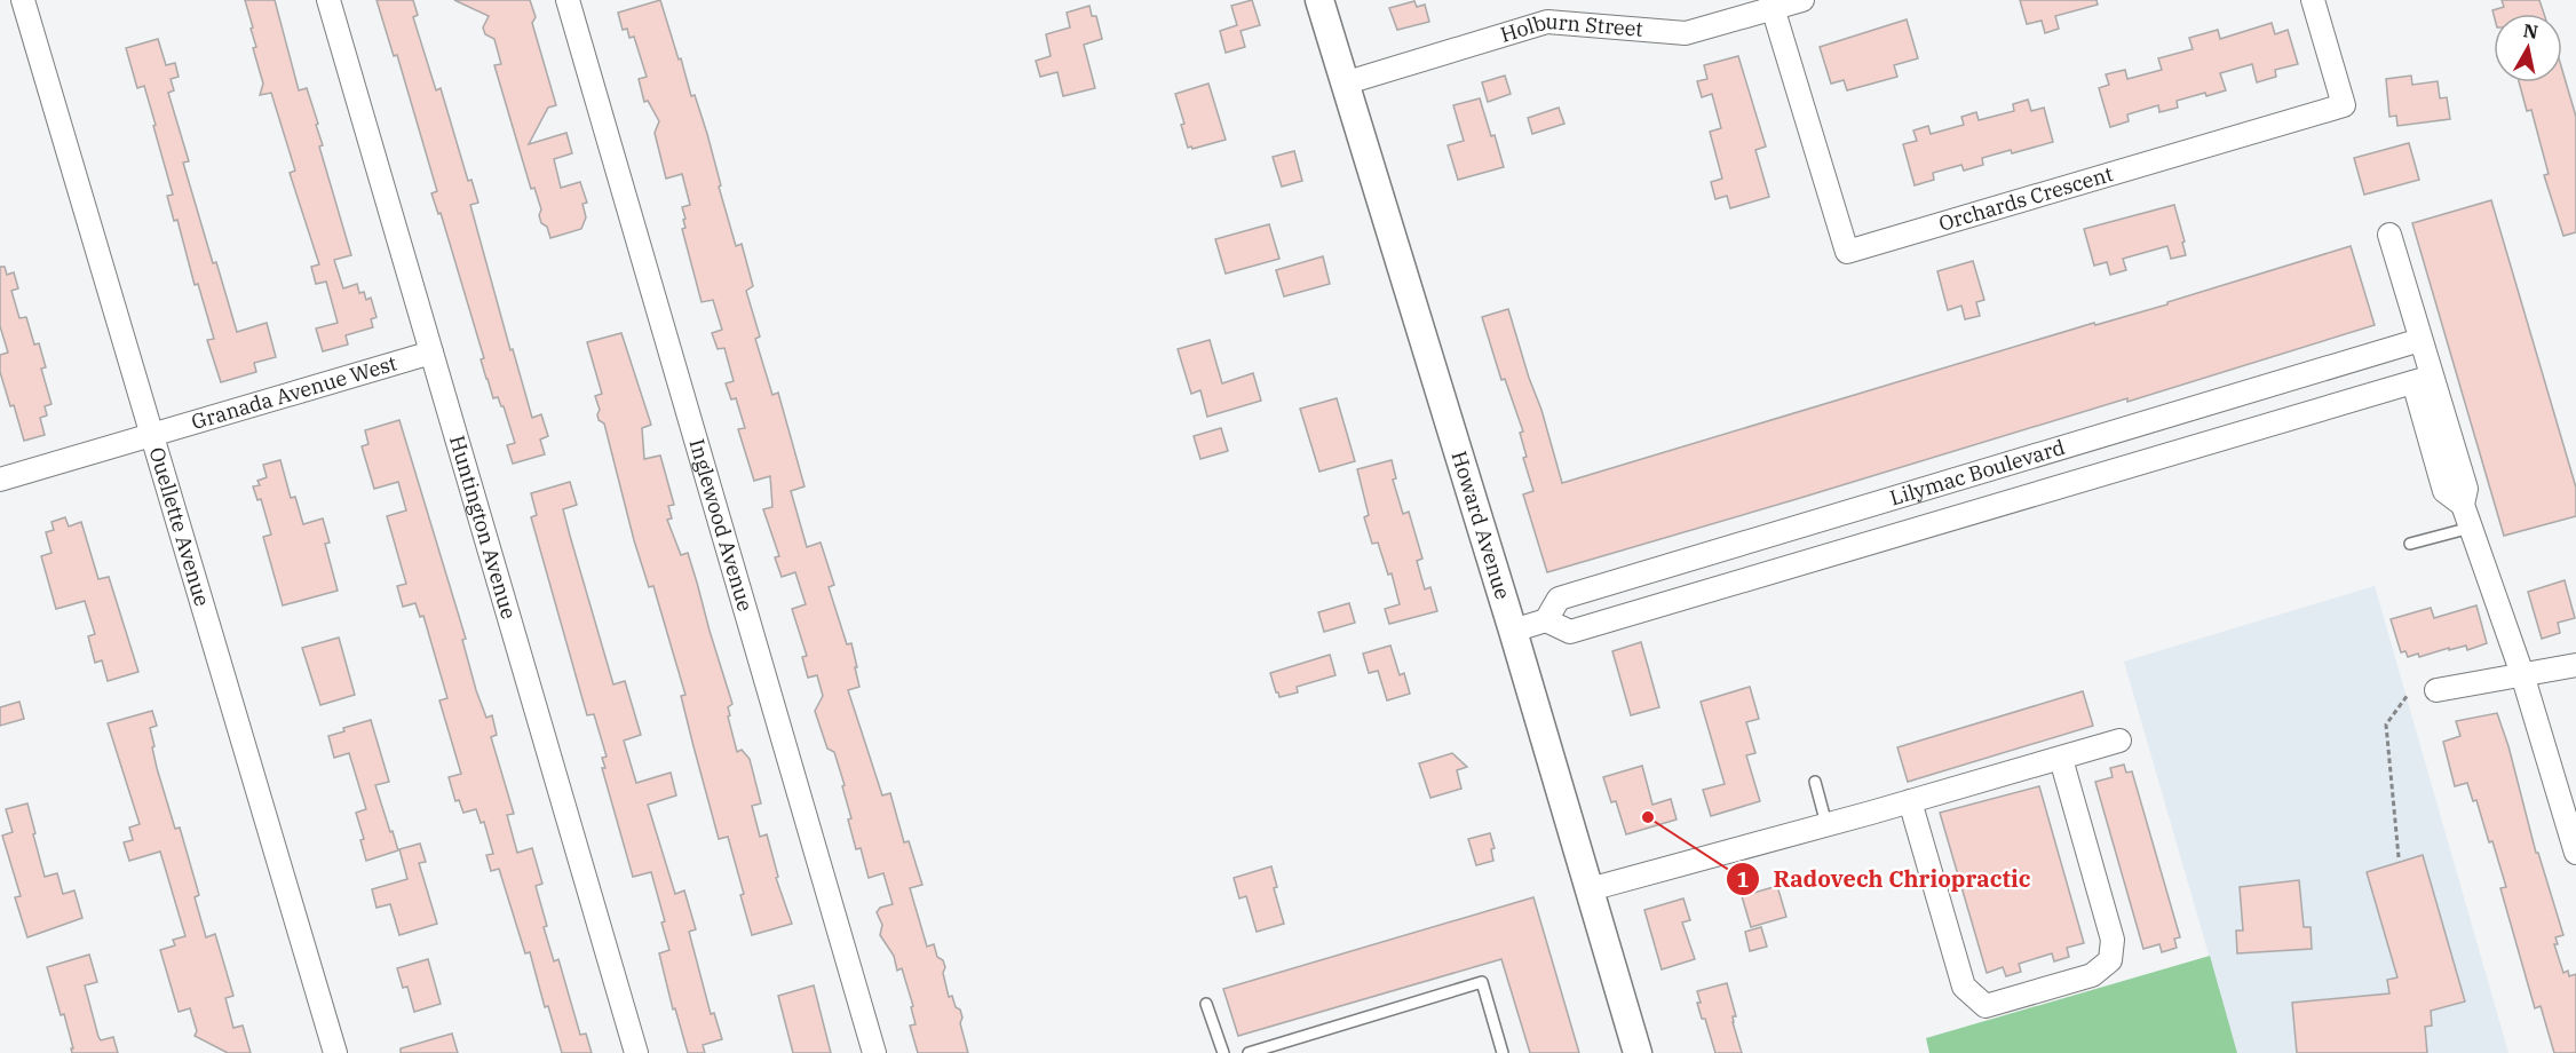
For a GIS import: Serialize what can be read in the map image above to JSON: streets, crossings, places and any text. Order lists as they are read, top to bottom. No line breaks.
{"streets":{"street":["Holburn Street","Orchards Crescent","Granada Avenue West","Lilymac Boulevard","Howard Avenue","Ouellette Avenue","Huntington Avenue","Inglewood Avenue"]},"crossings":[["Holburn Street","Orchards Crescent"],["Holburn Street","Howard Avenue"],["Granada Avenue West","Ouellette Avenue"],["Granada Avenue West","Huntington Avenue"]],"places":["Radovech Chriopractic"],"north":"top"}
